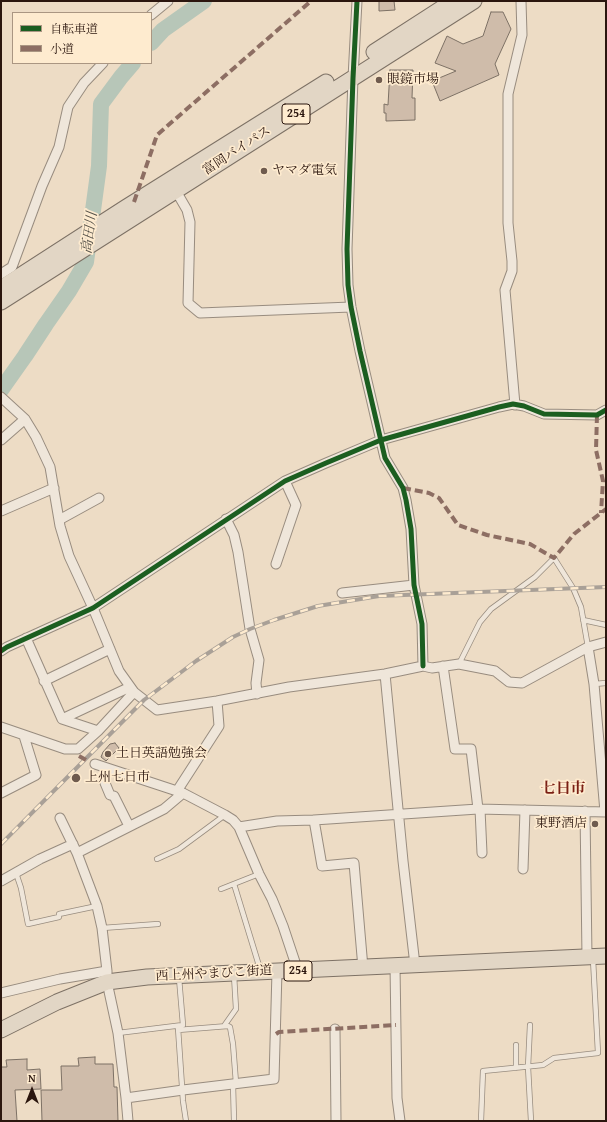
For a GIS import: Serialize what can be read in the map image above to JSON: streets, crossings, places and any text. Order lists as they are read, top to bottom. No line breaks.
{"streets":{"highway":["254","富岡バイパス","西上州やまびこ街道"]},"districts":["七日市"],"water":["高田川"],"places":["眼鏡市場","ヤマダ電気","土日英語勉強会","上州七日市","東野酒店"],"legend":["自転車道","小道"],"north":"top"}
